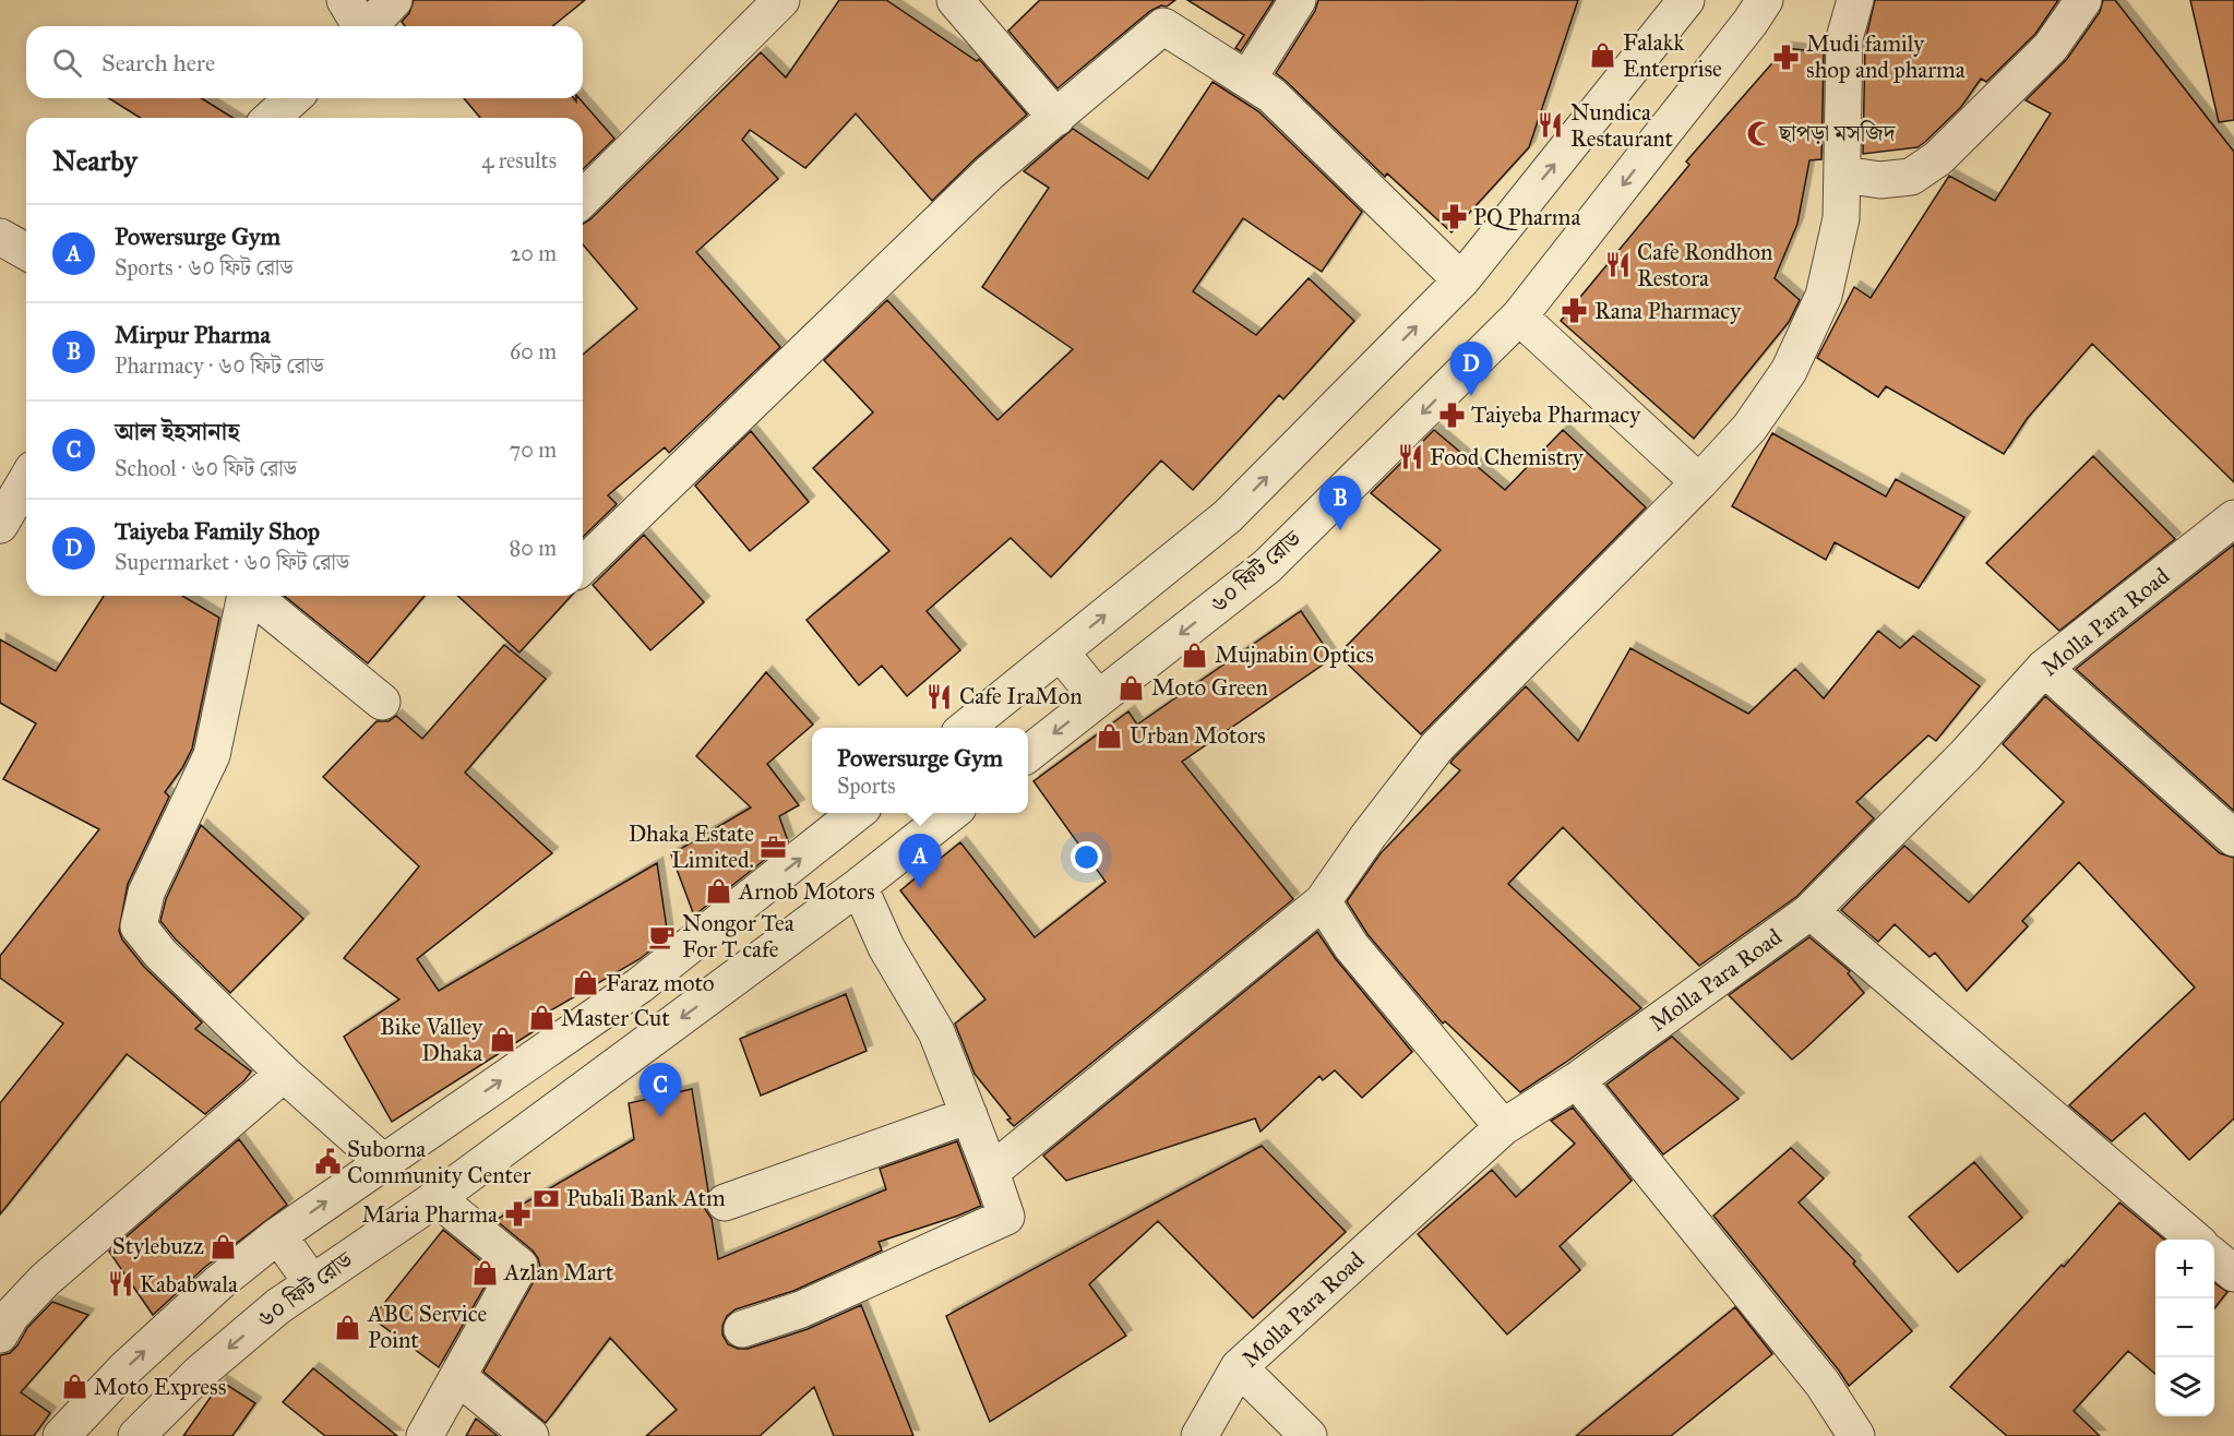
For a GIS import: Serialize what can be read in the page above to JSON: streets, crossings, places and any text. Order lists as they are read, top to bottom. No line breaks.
{"streets":{"street":["৬০ ফিট রোড","Molla Para Road"]},"places":{"shop":["Falakk Enterprise","Mujnabin Optics","Moto Green","Urban Motors","Arnob Motors","Faraz moto","Master Cut","Bike Valley Dhaka","Stylebuzz","Azlan Mart","ABC Service Point","Moto Express"],"pharmacy":["Mudi family shop and pharma","PQ Pharma","Rana Pharmacy","Taiyeba Pharmacy","Maria Pharma"],"restaurant":["Nundica Restaurant","Cafe Rondhon Restora","Food Chemistry","Cafe IraMon","Kababwala"],"mosque":["ছাপড়া মসজিদ"],"office":["Dhaka Estate Limited."],"cafe":["Nongor Tea For T cafe"],"public building":["Suborna Community Center"],"bank":["Pubali Bank Atm"]},"page":{"search":"Search here","heading":["Nearby","4 results"],"list":[{"mark":"A","name":"Powersurge Gym","note":"Sports · ৬০ ফিট রোড","value":"20 m"},{"mark":"B","name":"Mirpur Pharma","note":"Pharmacy · ৬০ ফিট রোড","value":"60 m"},{"mark":"C","name":"আল ইহসানাহ","note":"School · ৬০ ফিট রোড","value":"70 m"},{"mark":"D","name":"Taiyeba Family Shop","note":"Supermarket · ৬০ ফিট রোড","value":"80 m"}],"pins":["D","B","A","C"],"popup":["Powersurge Gym","Sports"],"map_buttons":["+","−"]}}
